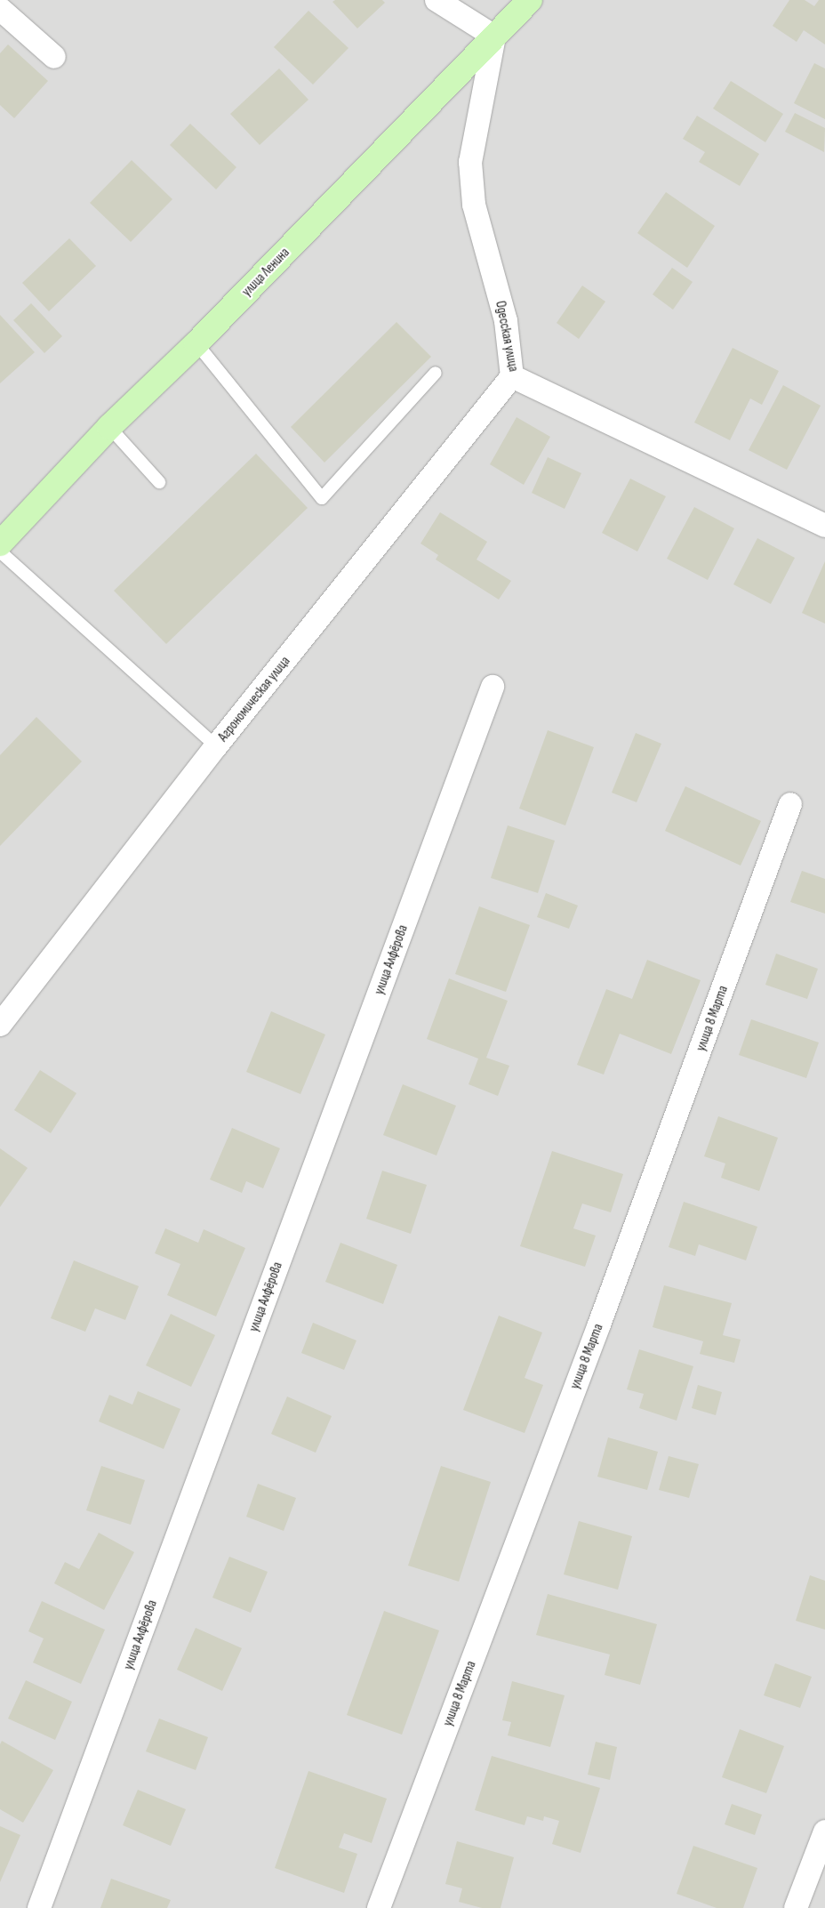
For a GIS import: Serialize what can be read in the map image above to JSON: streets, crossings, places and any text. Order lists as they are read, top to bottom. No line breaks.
{"streets":{"street":["улица Ленина","Одесская улица","Агрономическая улица","улица Алфёрова","улица 8 Марта"]},"crossings":[["улица Ленина","Одесская улица"],["Одесская улица","Агрономическая улица"]]}
